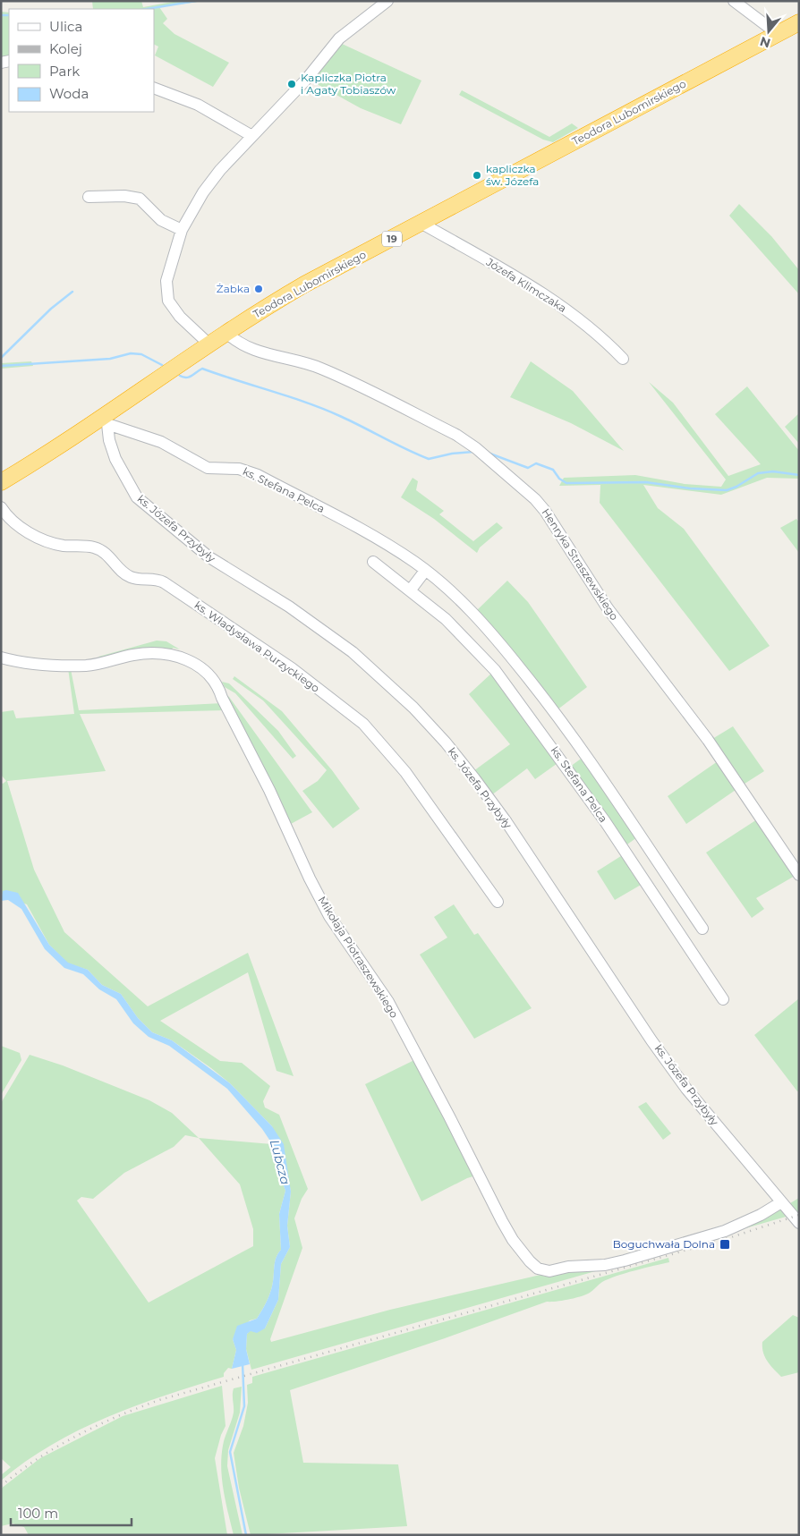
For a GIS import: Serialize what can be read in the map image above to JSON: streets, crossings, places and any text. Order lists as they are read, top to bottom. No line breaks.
{"streets":{"highway":["Teodora Lubomirskiego","19"],"street":["Józefa Klimczaka","ks. Stefana Pelca","ks. Józefa Przybyły","Henryka Straszewskiego","ks. Władysława Purzyckiego","Mikołaja Piotraszewskiego"]},"crossings":[["Teodora Lubomirskiego","Józefa Klimczaka"],["Teodora Lubomirskiego","ks. Stefana Pelca"],["Teodora Lubomirskiego","ks. Józefa Przybyły"],["Teodora Lubomirskiego","Henryka Straszewskiego"],["ks. Stefana Pelca","ks. Józefa Przybyły"],["ks. Józefa Przybyły","Mikołaja Piotraszewskiego"]],"water":["Lubcza"],"places":{"other":["Kapliczka Piotra i Agaty Tobiaszów","kapliczka św. Józefa","Żabka"],"transit":["Boguchwała Dolna"]},"legend":["Ulica","Kolej","Park","Woda"],"scale_bar":"100 m","north":"bottom"}
